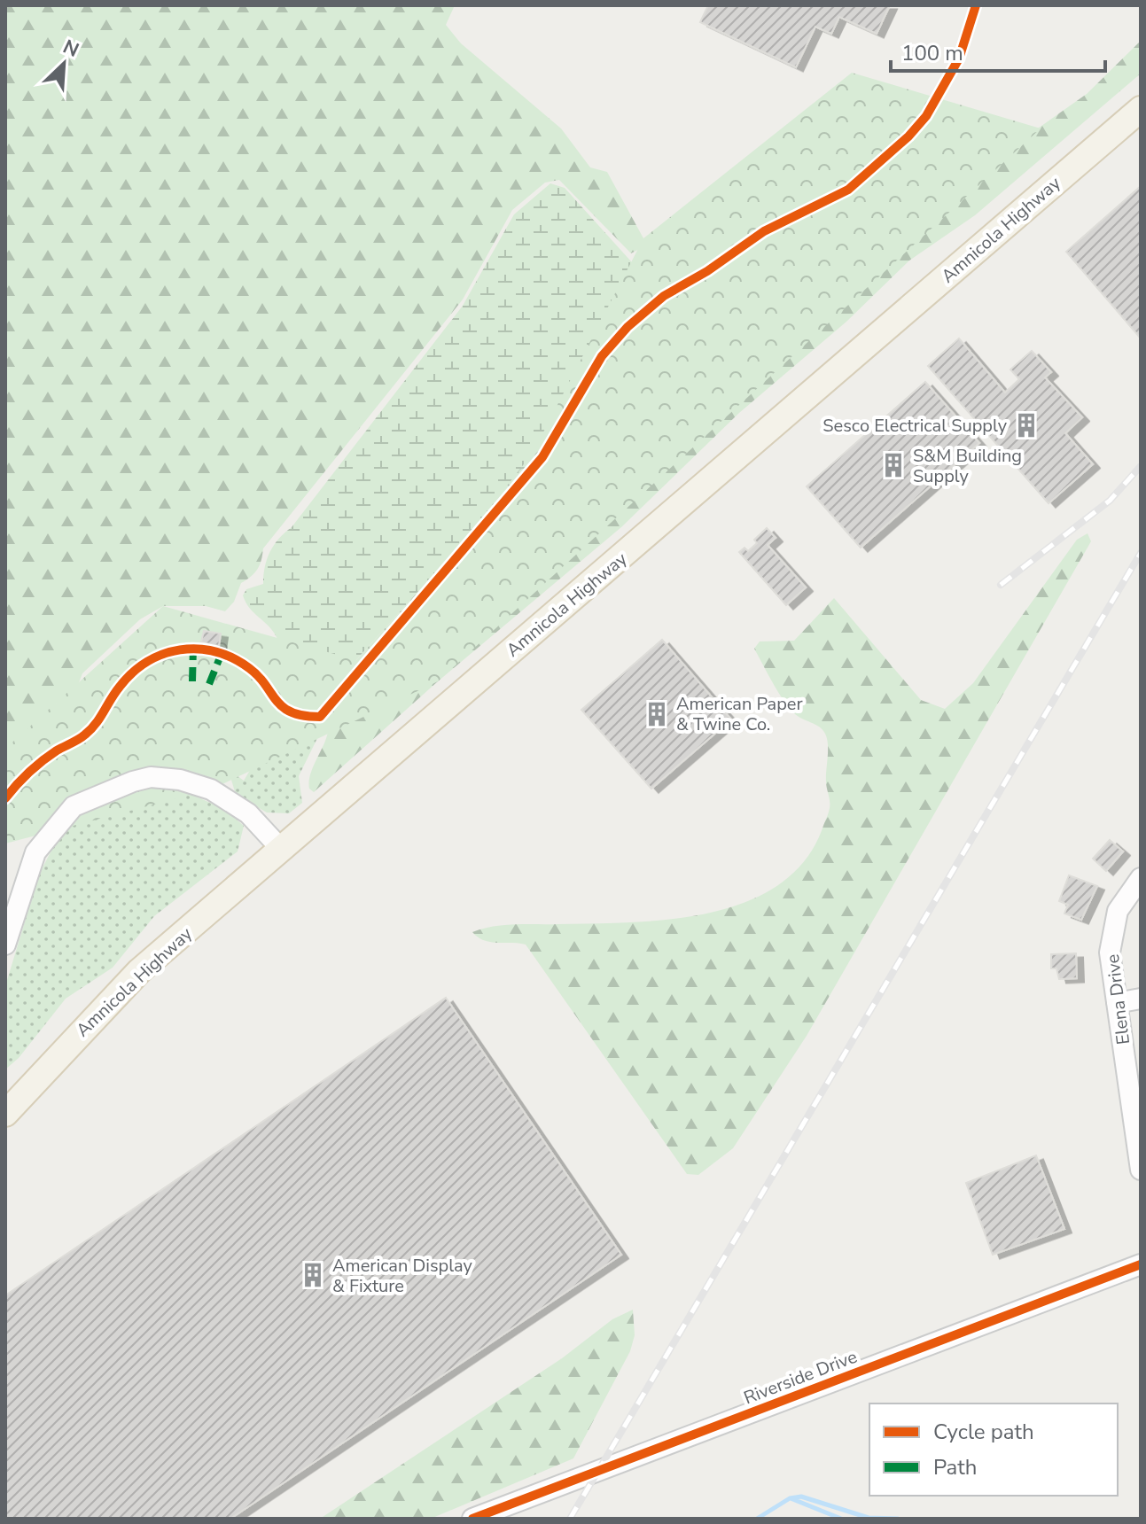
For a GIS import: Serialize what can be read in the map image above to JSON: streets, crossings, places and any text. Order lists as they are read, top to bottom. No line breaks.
{"streets":{"main road":["Amnicola Highway"],"street":["Elena Drive","Riverside Drive"]},"places":{"building":["Sesco Electrical Supply","S&M Building Supply","American Paper & Twine Co.","American Display & Fixture"]},"legend":["Cycle path","Path"],"scale_bar":"100 m","north":"top right"}
